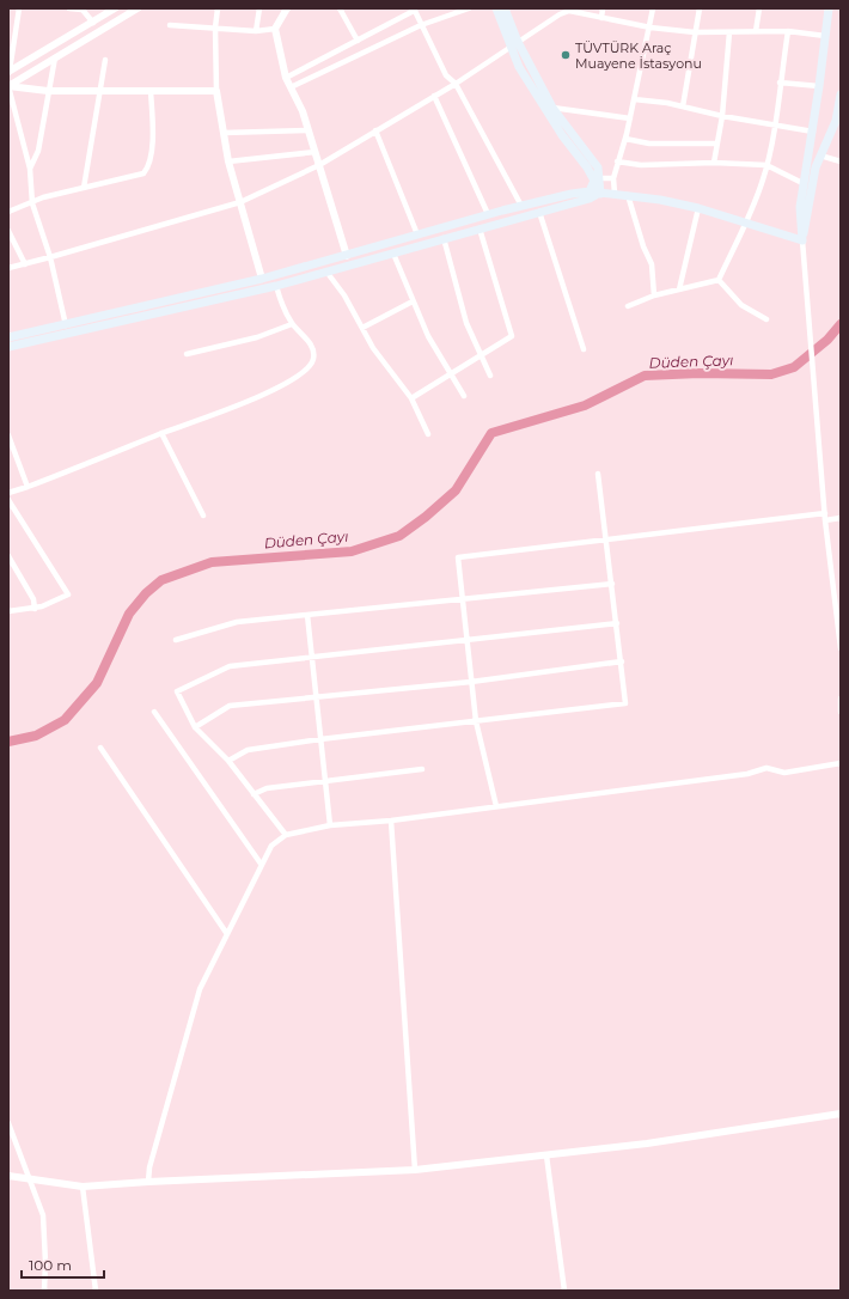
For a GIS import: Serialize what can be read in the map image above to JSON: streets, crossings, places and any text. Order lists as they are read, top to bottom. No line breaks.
{"water":["Düden Çayı"],"places":["TÜVTÜRK Araç Muayene İstasyonu"],"scale_bar":"100 m"}
